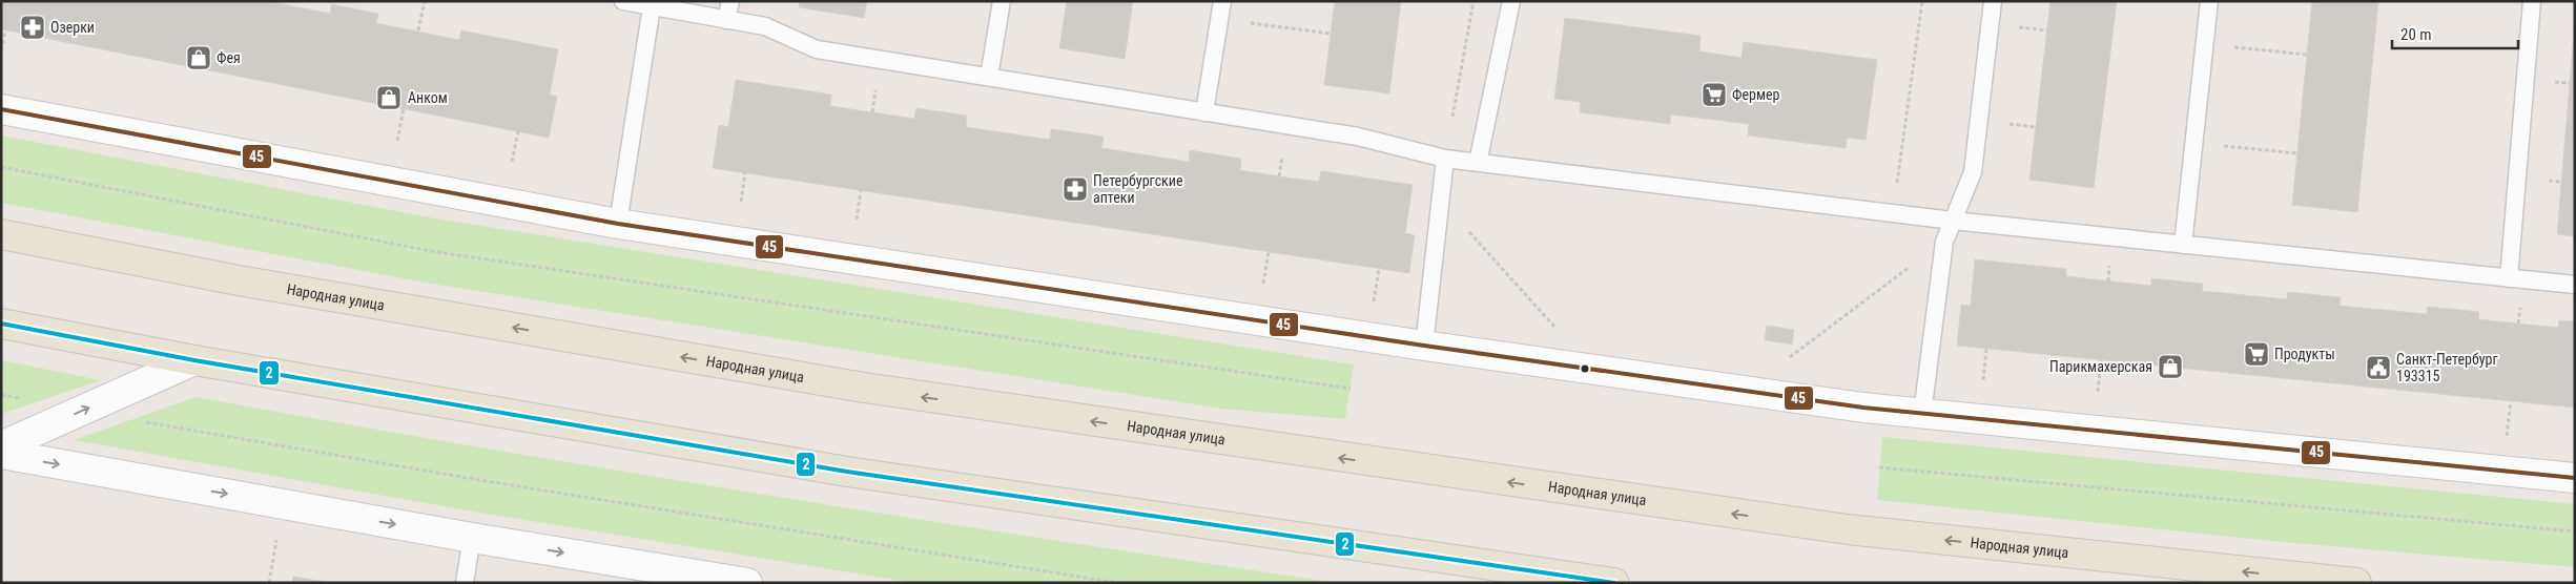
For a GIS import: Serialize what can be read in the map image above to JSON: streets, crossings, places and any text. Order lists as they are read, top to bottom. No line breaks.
{"streets":{"main road":["Народная улица"]},"places":{"pharmacy":["Озерки","Петербургские аптеки"],"shop":["Фея","Анком","Парикмахерская"],"supermarket":["Фермер","Продукты"],"public building":["Санкт-Петербург 193315"]},"lines":["transit line 45","transit line 2"],"scale_bar":"20 m"}
